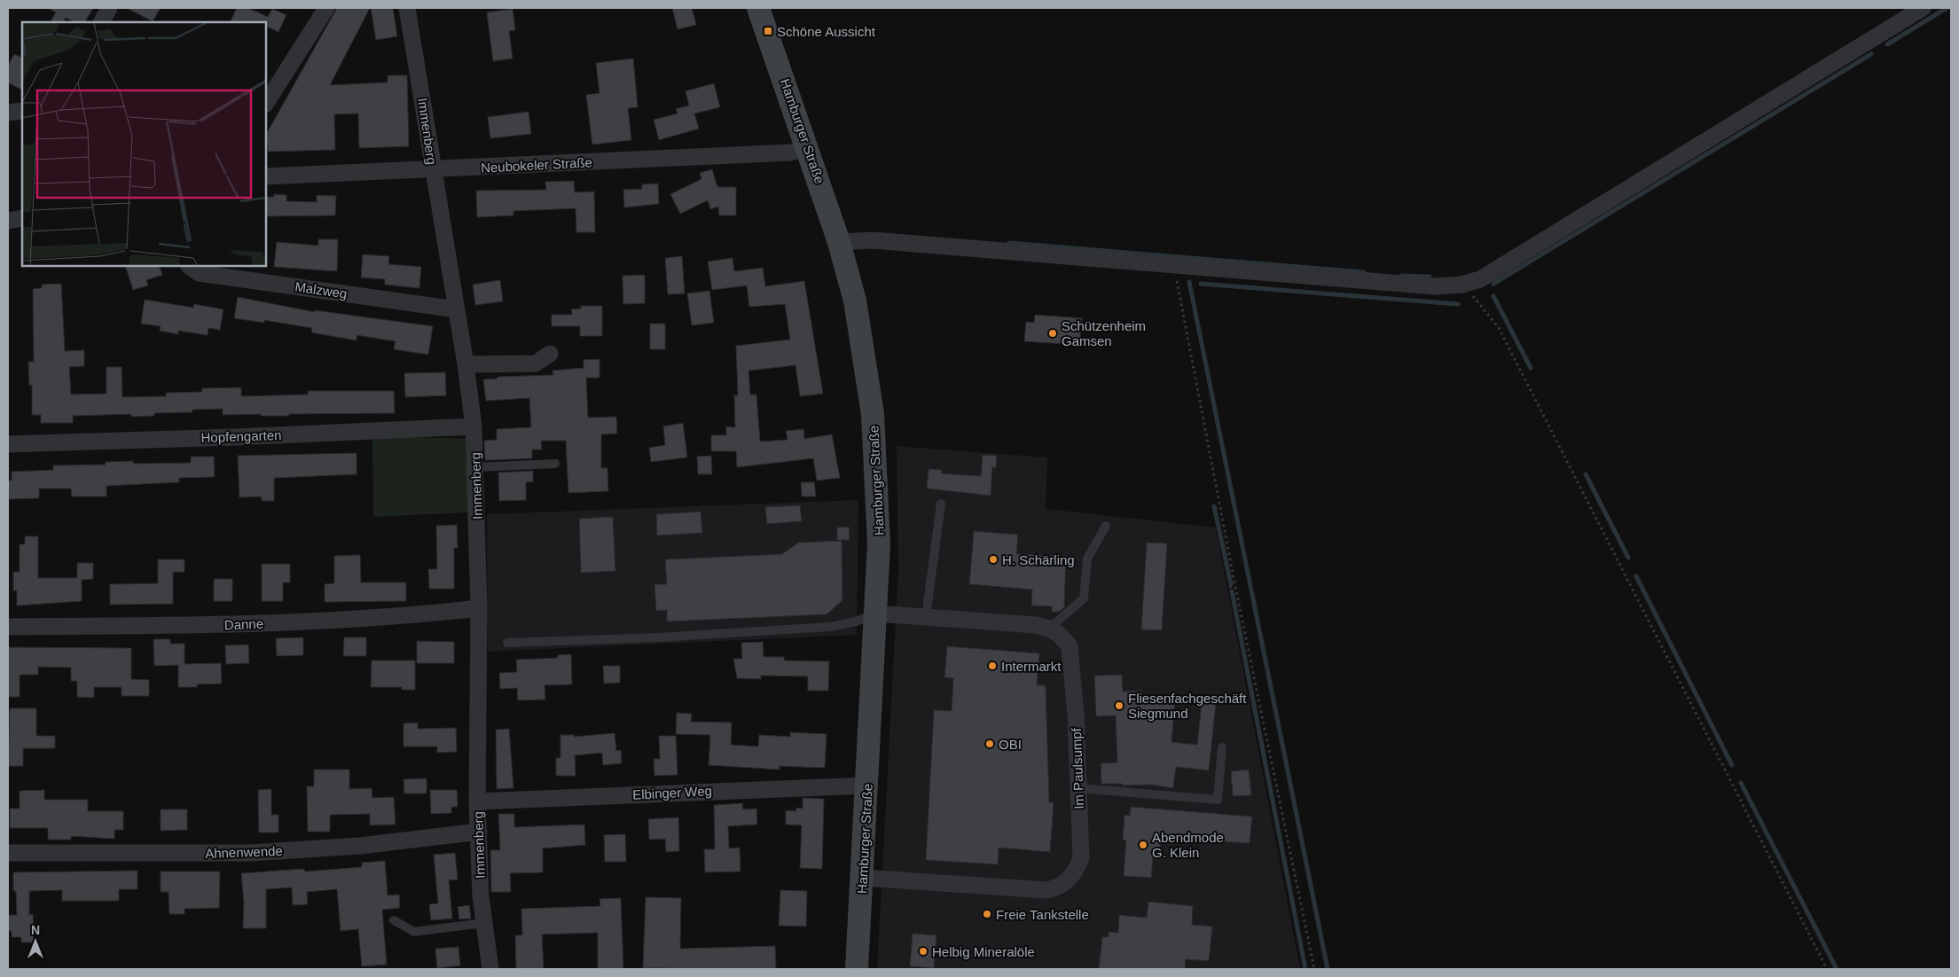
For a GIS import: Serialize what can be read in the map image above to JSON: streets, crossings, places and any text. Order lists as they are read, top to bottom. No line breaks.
{"streets":{"street":["Immenberg","Hamburger Straße","Neubokeler Straße","Malzweg","Hopfengarten","Danne","Im Paulsumpf","Elbinger Weg","Ahnenwende"]},"crossings":[["Immenberg","Neubokeler Straße"],["Immenberg","Malzweg"],["Immenberg","Hopfengarten"],["Immenberg","Danne"],["Immenberg","Elbinger Weg"],["Immenberg","Ahnenwende"],["Hamburger Straße","Neubokeler Straße"],["Hamburger Straße","Im Paulsumpf"],["Hamburger Straße","Elbinger Weg"]],"places":{"transit":["Schöne Aussicht"],"other":["Schützenheim Gamsen","H. Schärling","Intermarkt","Fliesenfachgeschäft Siegmund","OBI","Abendmode G. Klein","Freie Tankstelle","Helbig Mineralöle"]},"north":"top"}
